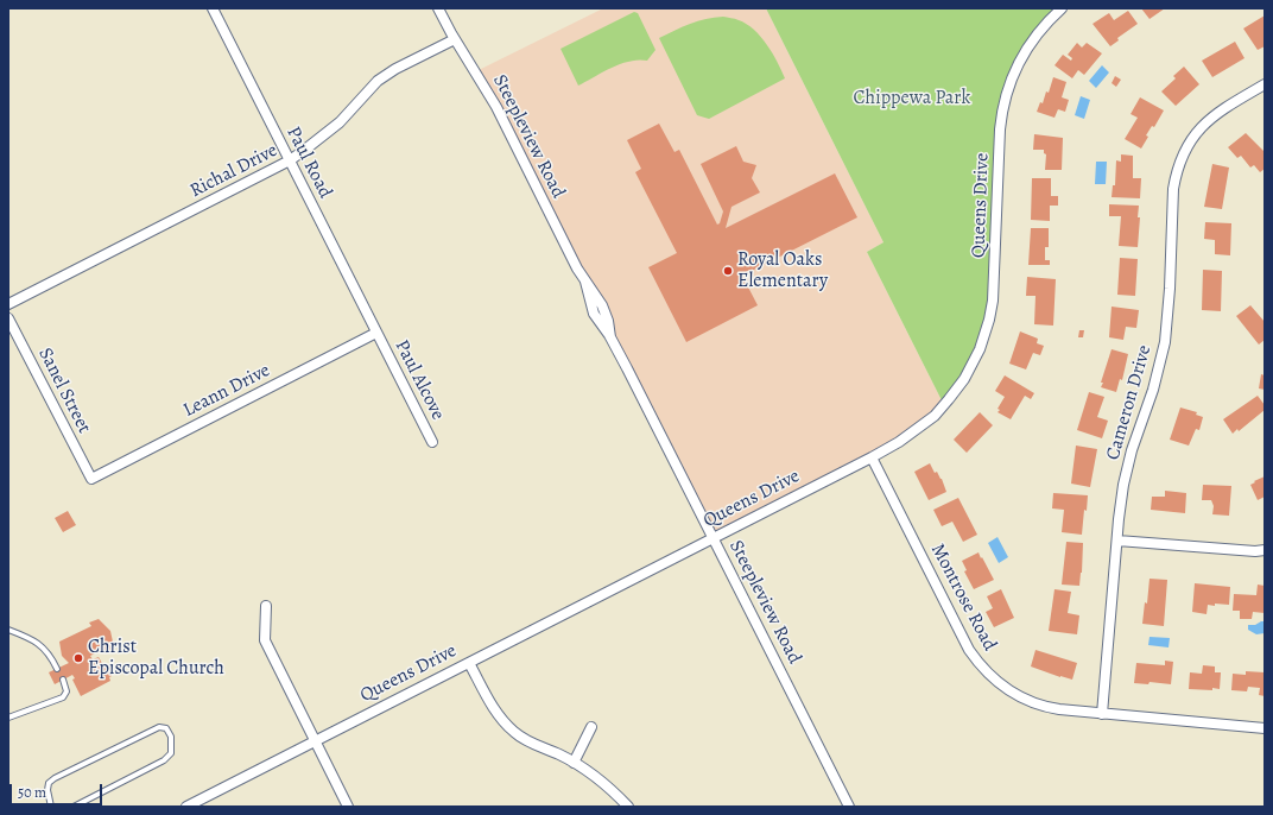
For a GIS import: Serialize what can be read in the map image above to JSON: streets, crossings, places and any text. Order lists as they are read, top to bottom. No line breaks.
{"streets":{"street":["Steepleview Road","Paul Road","Richal Drive","Queens Drive","Paul Alcove","Sanel Street","Leann Drive","Cameron Drive","Montrose Road"]},"crossings":[["Steepleview Road","Richal Drive"],["Steepleview Road","Queens Drive"],["Paul Road","Richal Drive"],["Paul Road","Paul Alcove"],["Paul Road","Leann Drive"],["Queens Drive","Montrose Road"],["Paul Alcove","Leann Drive"],["Sanel Street","Leann Drive"],["Cameron Drive","Montrose Road"]],"parks":["Chippewa Park"],"places":["Royal Oaks Elementary","Christ Episcopal Church"],"scale_bar":"50 m"}
